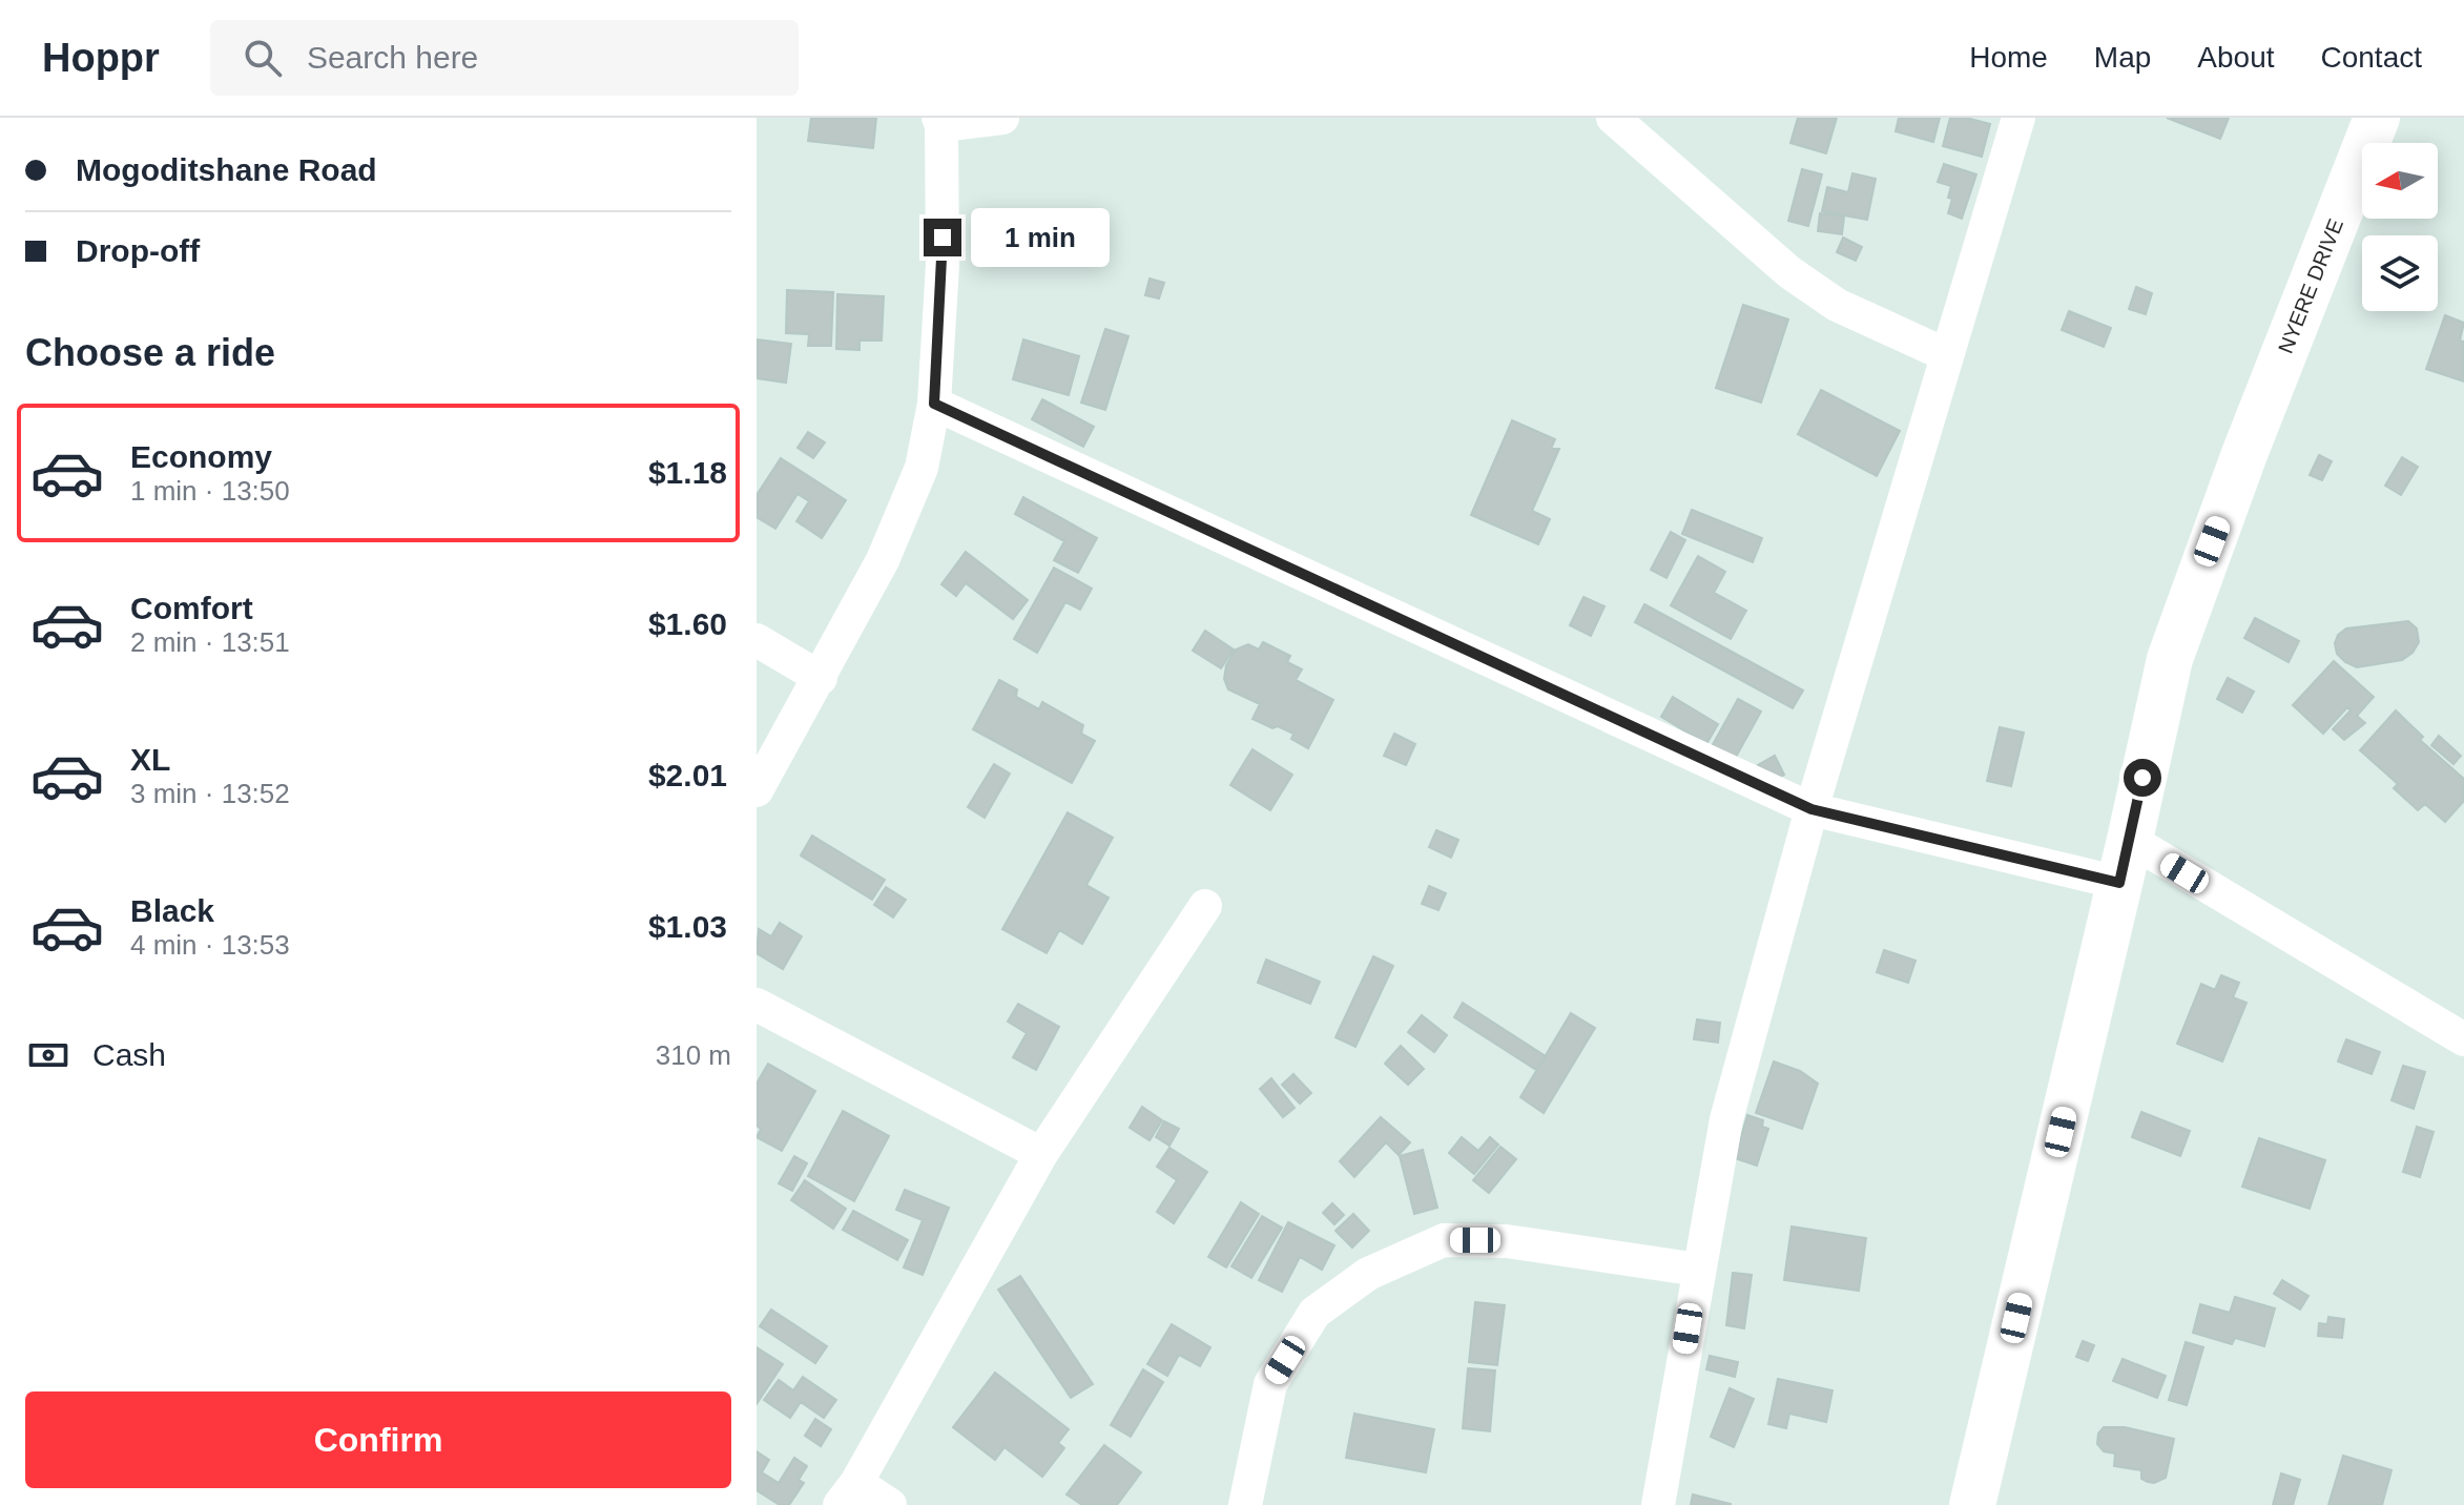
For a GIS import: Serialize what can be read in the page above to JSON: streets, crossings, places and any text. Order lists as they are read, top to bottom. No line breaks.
{"streets":{"main road":["NYERE DRIVE"]},"north":"left","page":{"header":"Hoppr","search":"Search here","nav":["Home","Map","About","Contact"],"banner":["Mogoditshane Road","Drop-off"],"bubble":"1 min","heading":"Choose a ride","list":[{"name":"Economy","note":"1 min · 13:50","value":"$1.18"},{"name":"Comfort","note":"2 min · 13:51","value":"$1.60"},{"name":"XL","note":"3 min · 13:52","value":"$2.01"},{"name":"Black","note":"4 min · 13:53","value":"$1.03"}],"pay":["Cash","310 m"],"buttons":"Confirm"}}
